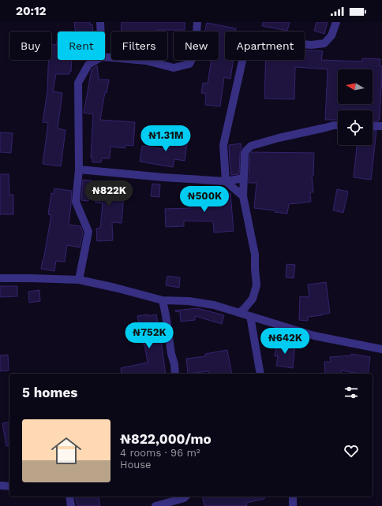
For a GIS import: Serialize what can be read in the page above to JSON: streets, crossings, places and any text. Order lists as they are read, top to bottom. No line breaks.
{"north":"left","page":{"status":"20:12","chip":["Buy","Rent","Filters","New","Apartment"],"price":["₦1.31M","₦822K","₦500K","₦752K","₦642K"],"heading":"5 homes","list":[{"name":"₦822,000/mo","note":"4 rooms · 96 m² · House"}]}}
